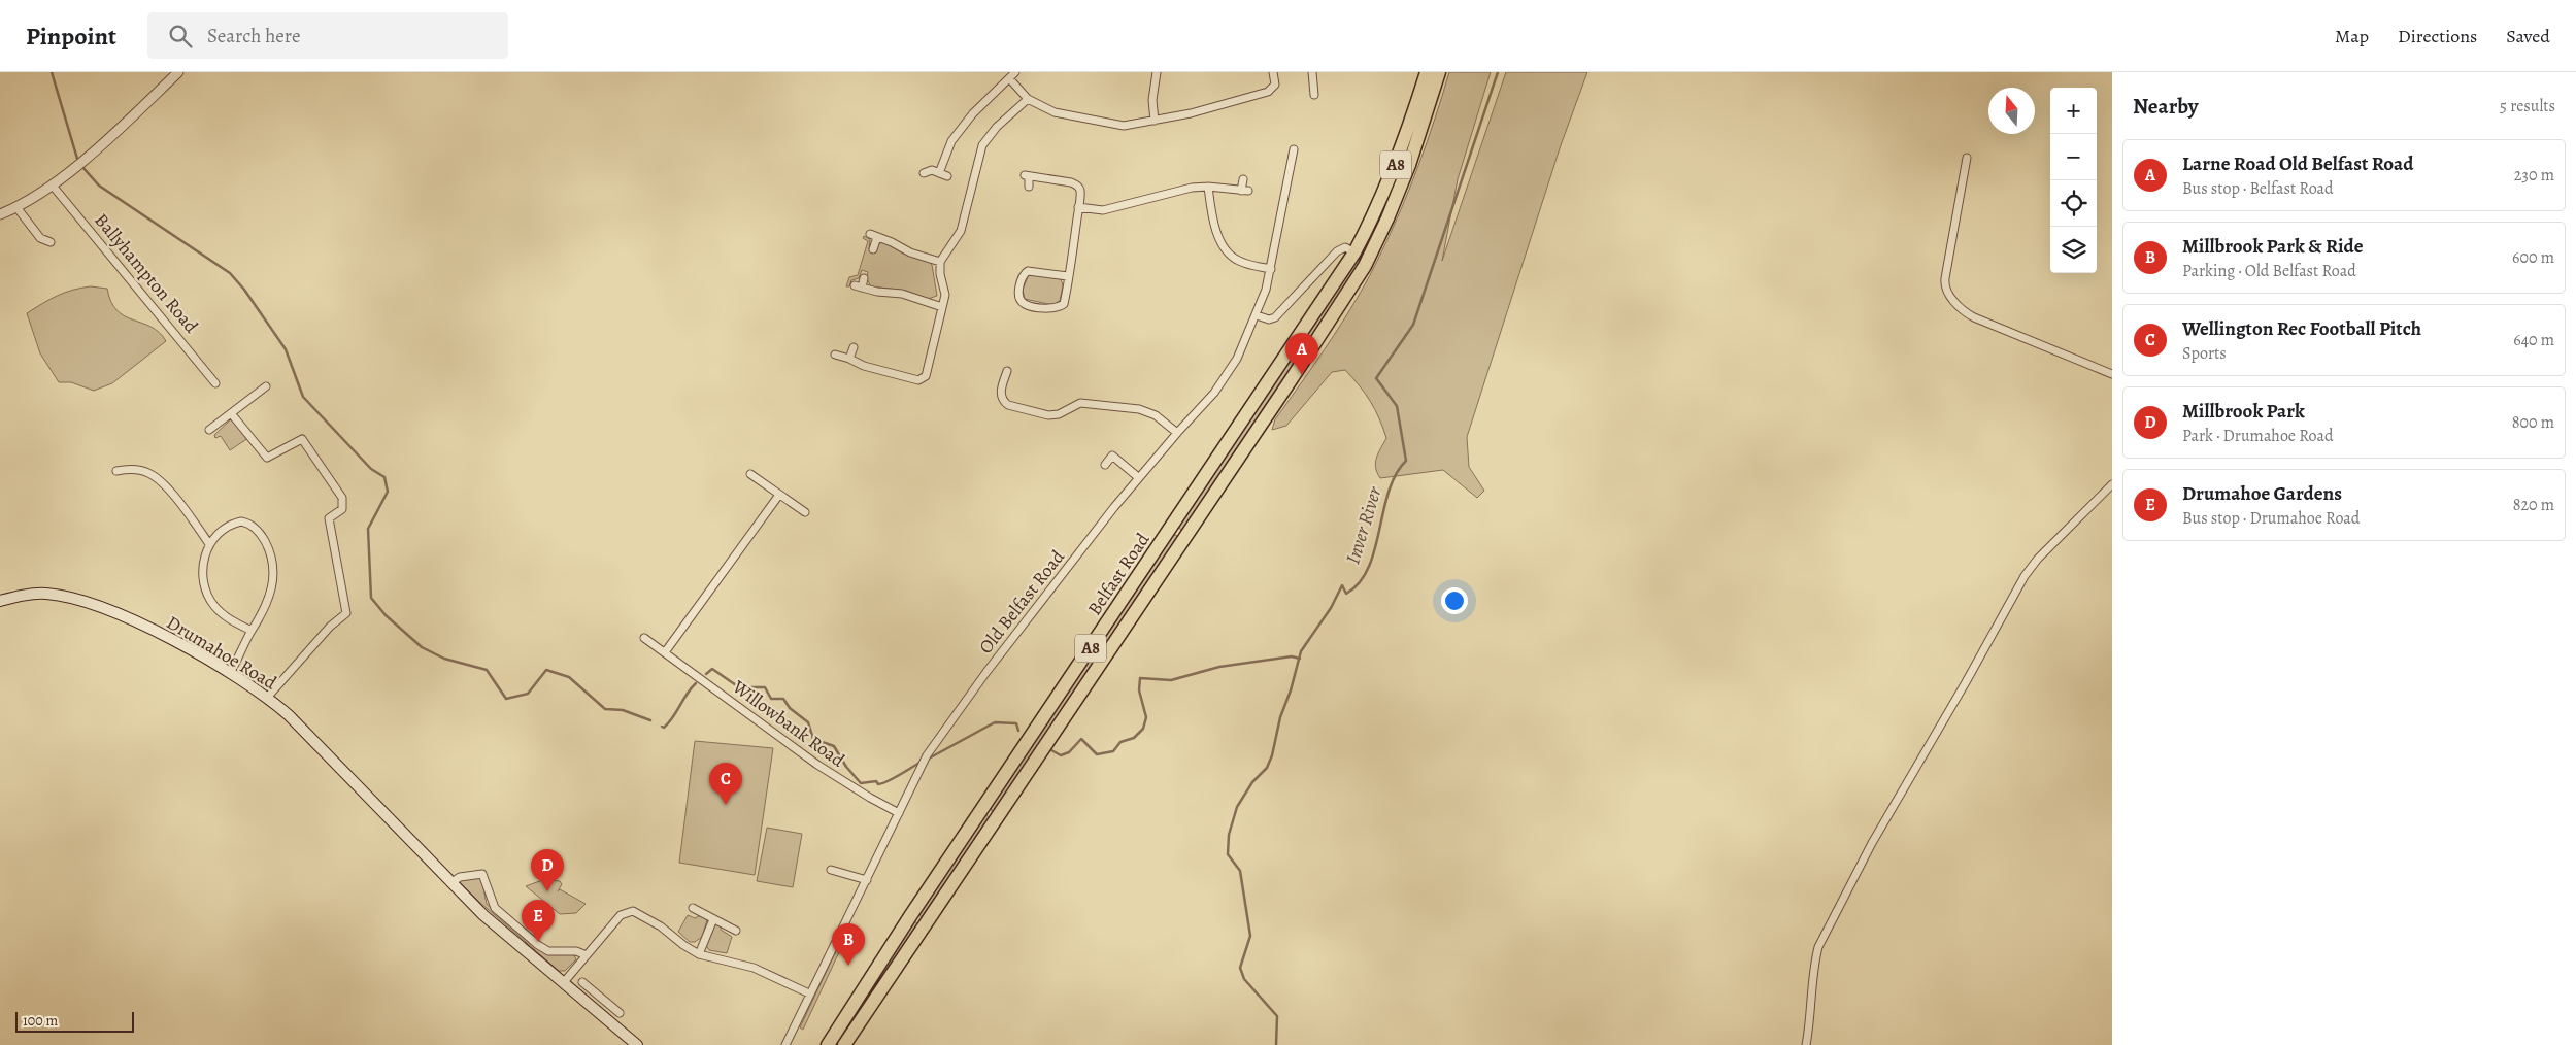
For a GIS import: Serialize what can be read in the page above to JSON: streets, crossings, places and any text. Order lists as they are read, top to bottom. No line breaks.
{"streets":{"highway":["A8","Belfast Road"],"main road":["Drumahoe Road"],"street":["Ballyhampton Road","Old Belfast Road","Willowbank Road"]},"crossings":[["A8","Belfast Road"],["Old Belfast Road","Willowbank Road"]],"water":["Inver River"],"scale_bar":"100 m","north":"top","page":{"header":"Pinpoint","search":"Search here","nav":["Map","Directions","Saved"],"heading":["Nearby","5 results"],"map_buttons":["+","−"],"list":[{"mark":"A","name":"Larne Road Old Belfast Road","note":"Bus stop · Belfast Road","value":"230 m"},{"mark":"B","name":"Millbrook Park & Ride","note":"Parking · Old Belfast Road","value":"600 m"},{"mark":"C","name":"Wellington Rec Football Pitch","note":"Sports","value":"640 m"},{"mark":"D","name":"Millbrook Park","note":"Park · Drumahoe Road","value":"800 m"},{"mark":"E","name":"Drumahoe Gardens","note":"Bus stop · Drumahoe Road","value":"820 m"}],"pins":["A","C","D","E","B"],"scale":"100 m"}}
